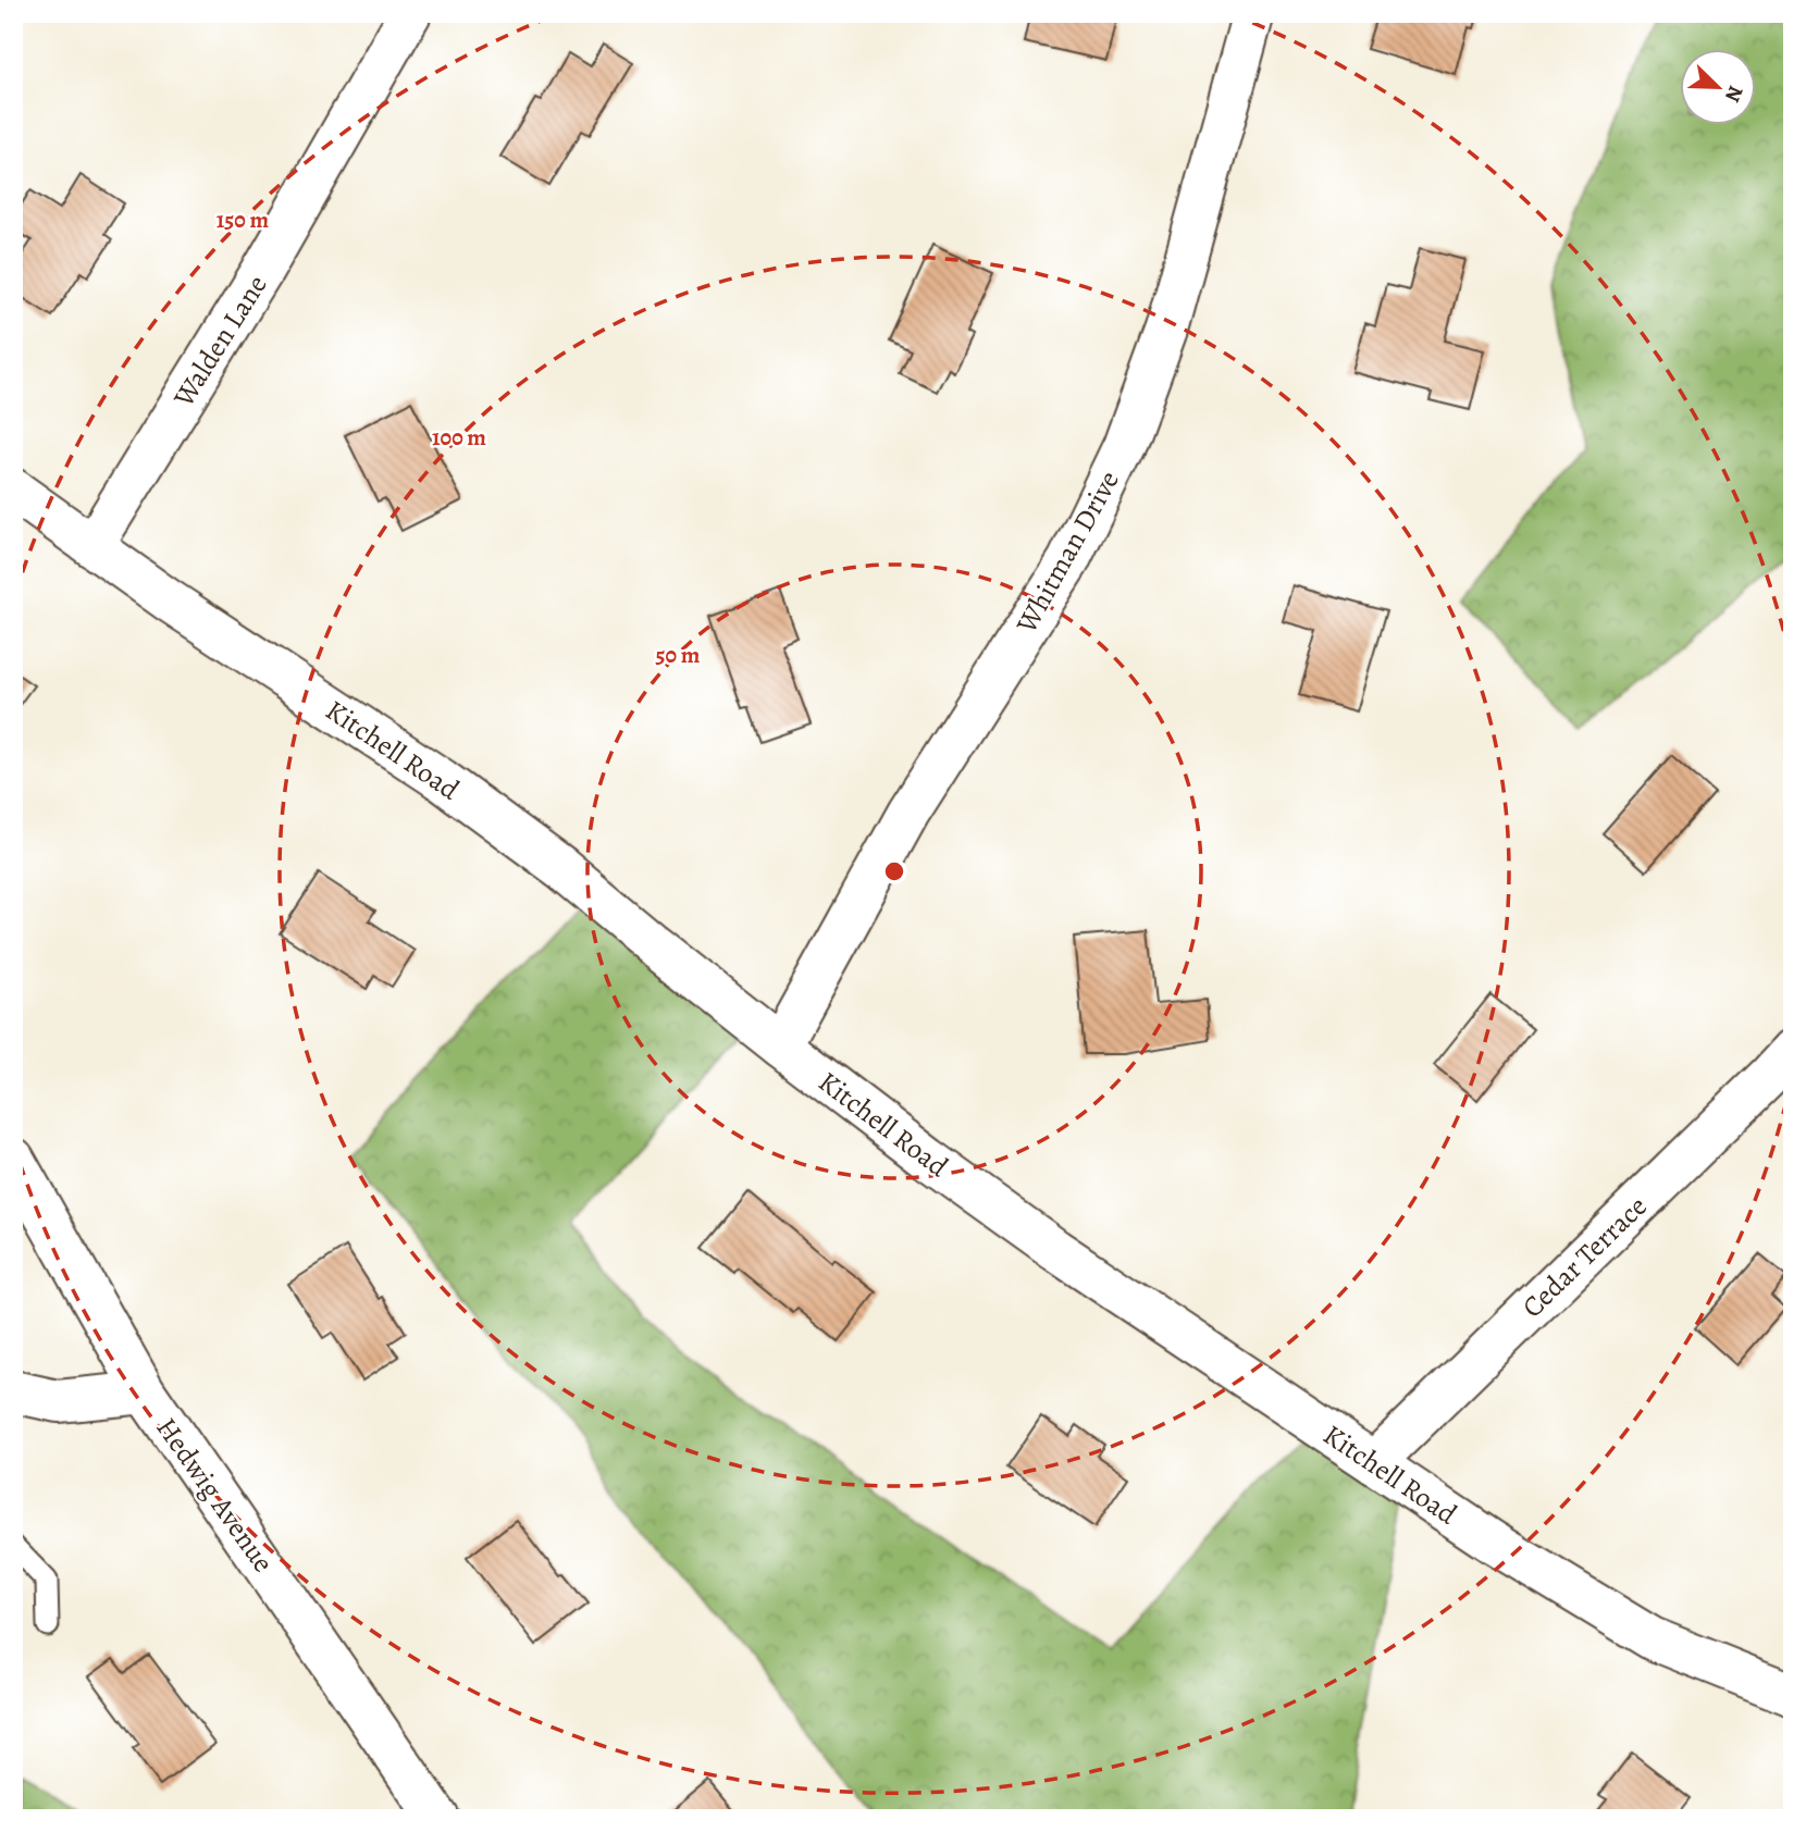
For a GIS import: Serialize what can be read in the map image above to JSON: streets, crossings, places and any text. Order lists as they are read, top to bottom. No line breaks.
{"streets":{"street":["Walden Lane","Whitman Drive","Kitchell Road","Cedar Terrace","Hedwig Avenue"]},"crossings":[["Walden Lane","Kitchell Road"],["Whitman Drive","Kitchell Road"],["Kitchell Road","Cedar Terrace"]],"north":"bottom right","rings":["150 m","100 m","50 m"]}
